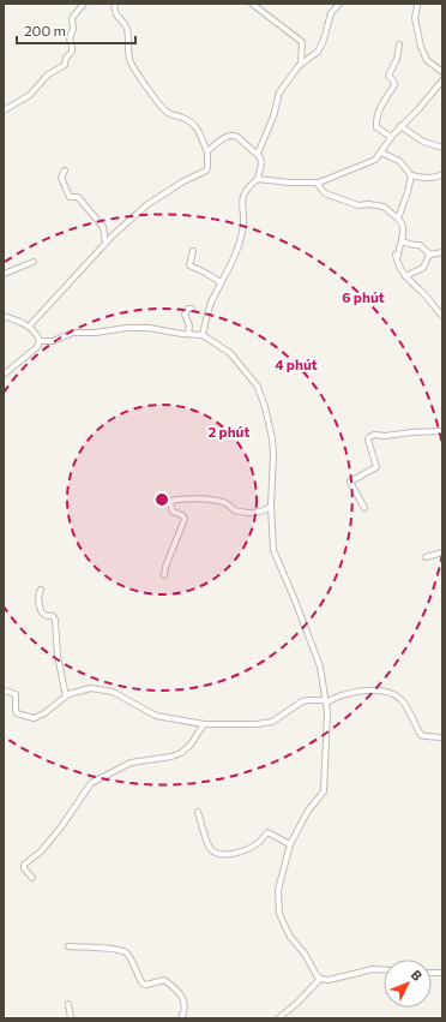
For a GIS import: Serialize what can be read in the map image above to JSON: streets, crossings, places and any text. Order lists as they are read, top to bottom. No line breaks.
{"scale_bar":"200 m","north":"top right","rings":["6 phút","4 phút","2 phút"]}
